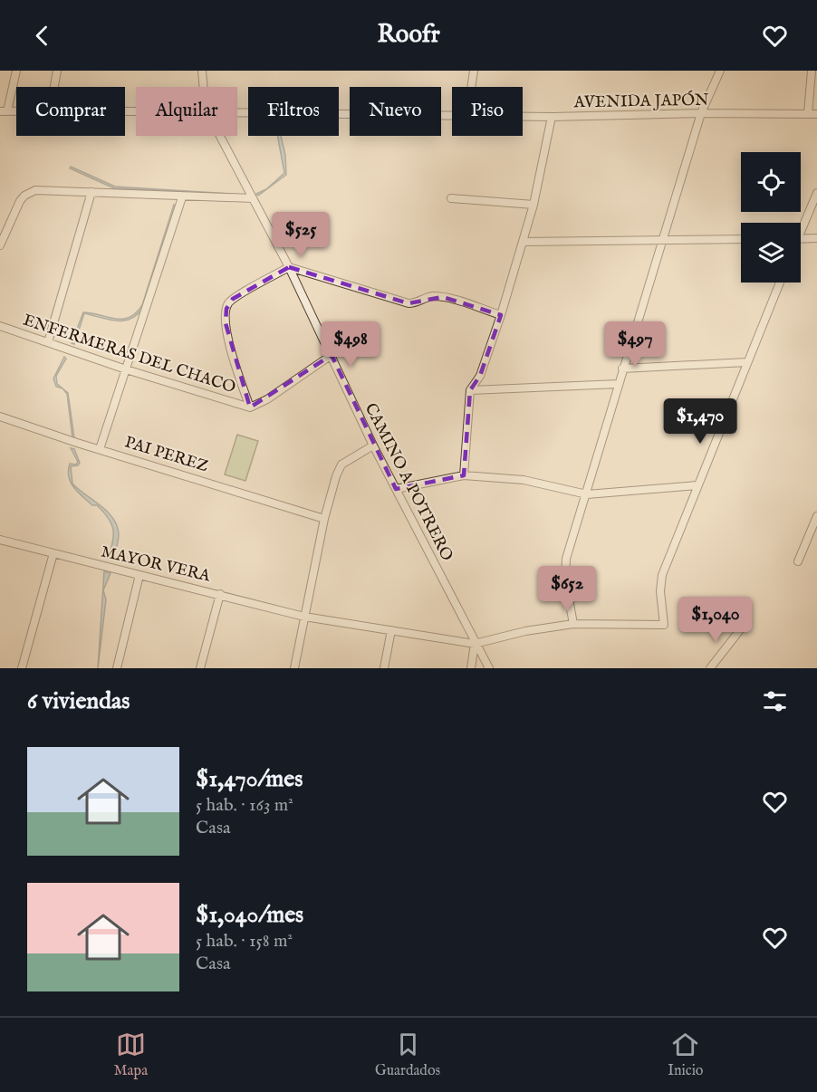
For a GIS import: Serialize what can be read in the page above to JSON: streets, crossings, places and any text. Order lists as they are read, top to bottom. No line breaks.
{"streets":{"street":["AVENIDA JAPÓN","ENFERMERAS DEL CHACO","PAI PEREZ","CAMINO A POTRERO","MAYOR VERA"]},"crossings":[["ENFERMERAS DEL CHACO","CAMINO A POTRERO"],["CAMINO A POTRERO","MAYOR VERA"]],"page":{"header":"Roofr","chip":["Comprar","Alquilar","Filtros","Nuevo","Piso"],"price":["$525","$498","$497","$1,470","$652","$1,040"],"heading":"6 viviendas","list":[{"name":"$1,470/mes","note":"5 hab. · 163 m² · Casa"},{"name":"$1,040/mes","note":"5 hab. · 158 m² · Casa"}],"tabs":["Mapa","Guardados","Inicio"]}}
